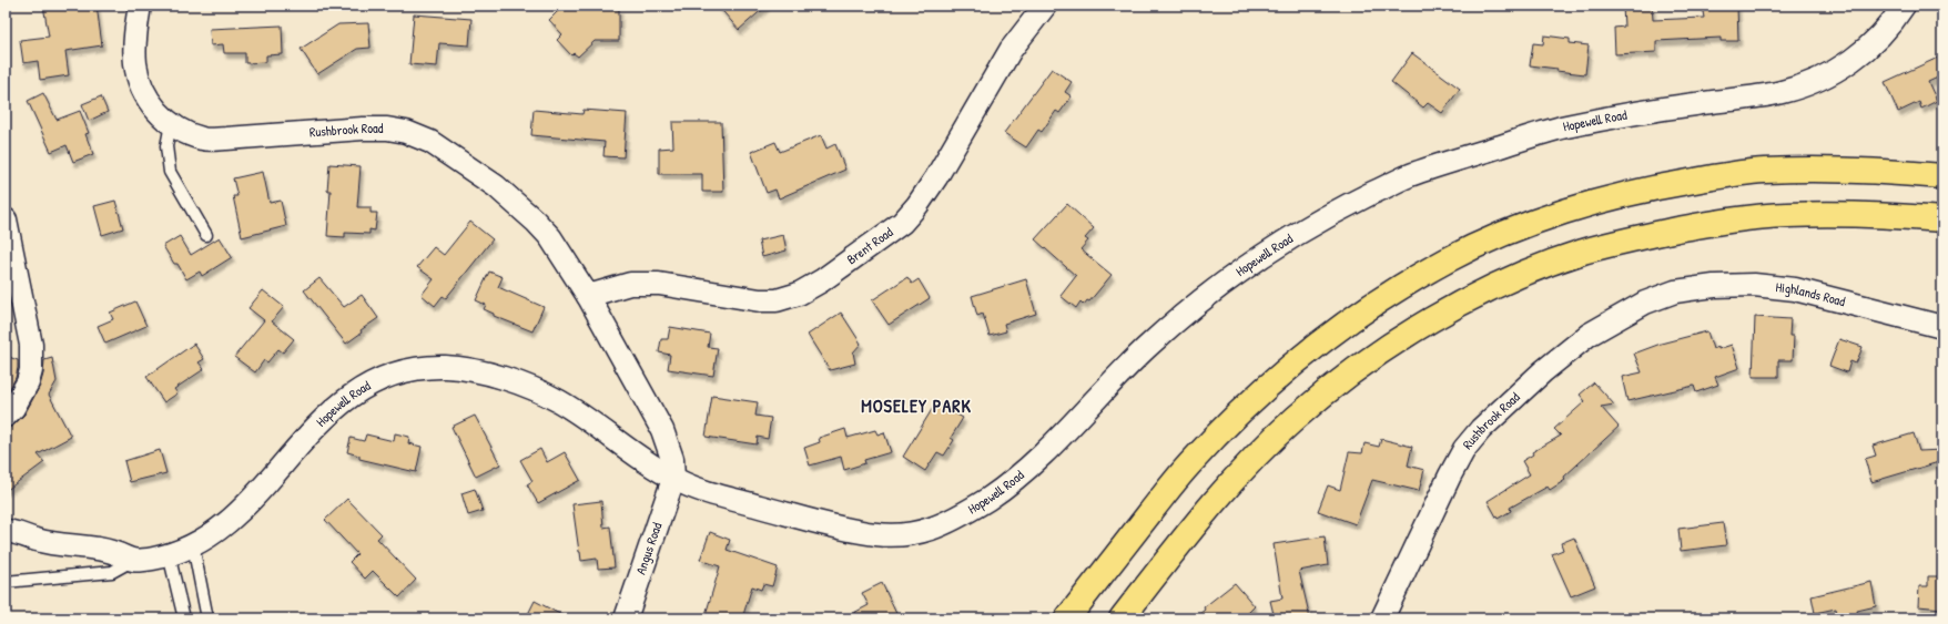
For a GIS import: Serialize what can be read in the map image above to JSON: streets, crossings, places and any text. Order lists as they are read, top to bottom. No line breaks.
{"streets":{"street":["Hopewell Road","Rushbrook Road","Brent Road","Highlands Road","Angus Road"]},"crossings":[["Hopewell Road","Angus Road"],["Rushbrook Road","Brent Road"],["Rushbrook Road","Highlands Road"]],"districts":["MOSELEY PARK"]}
